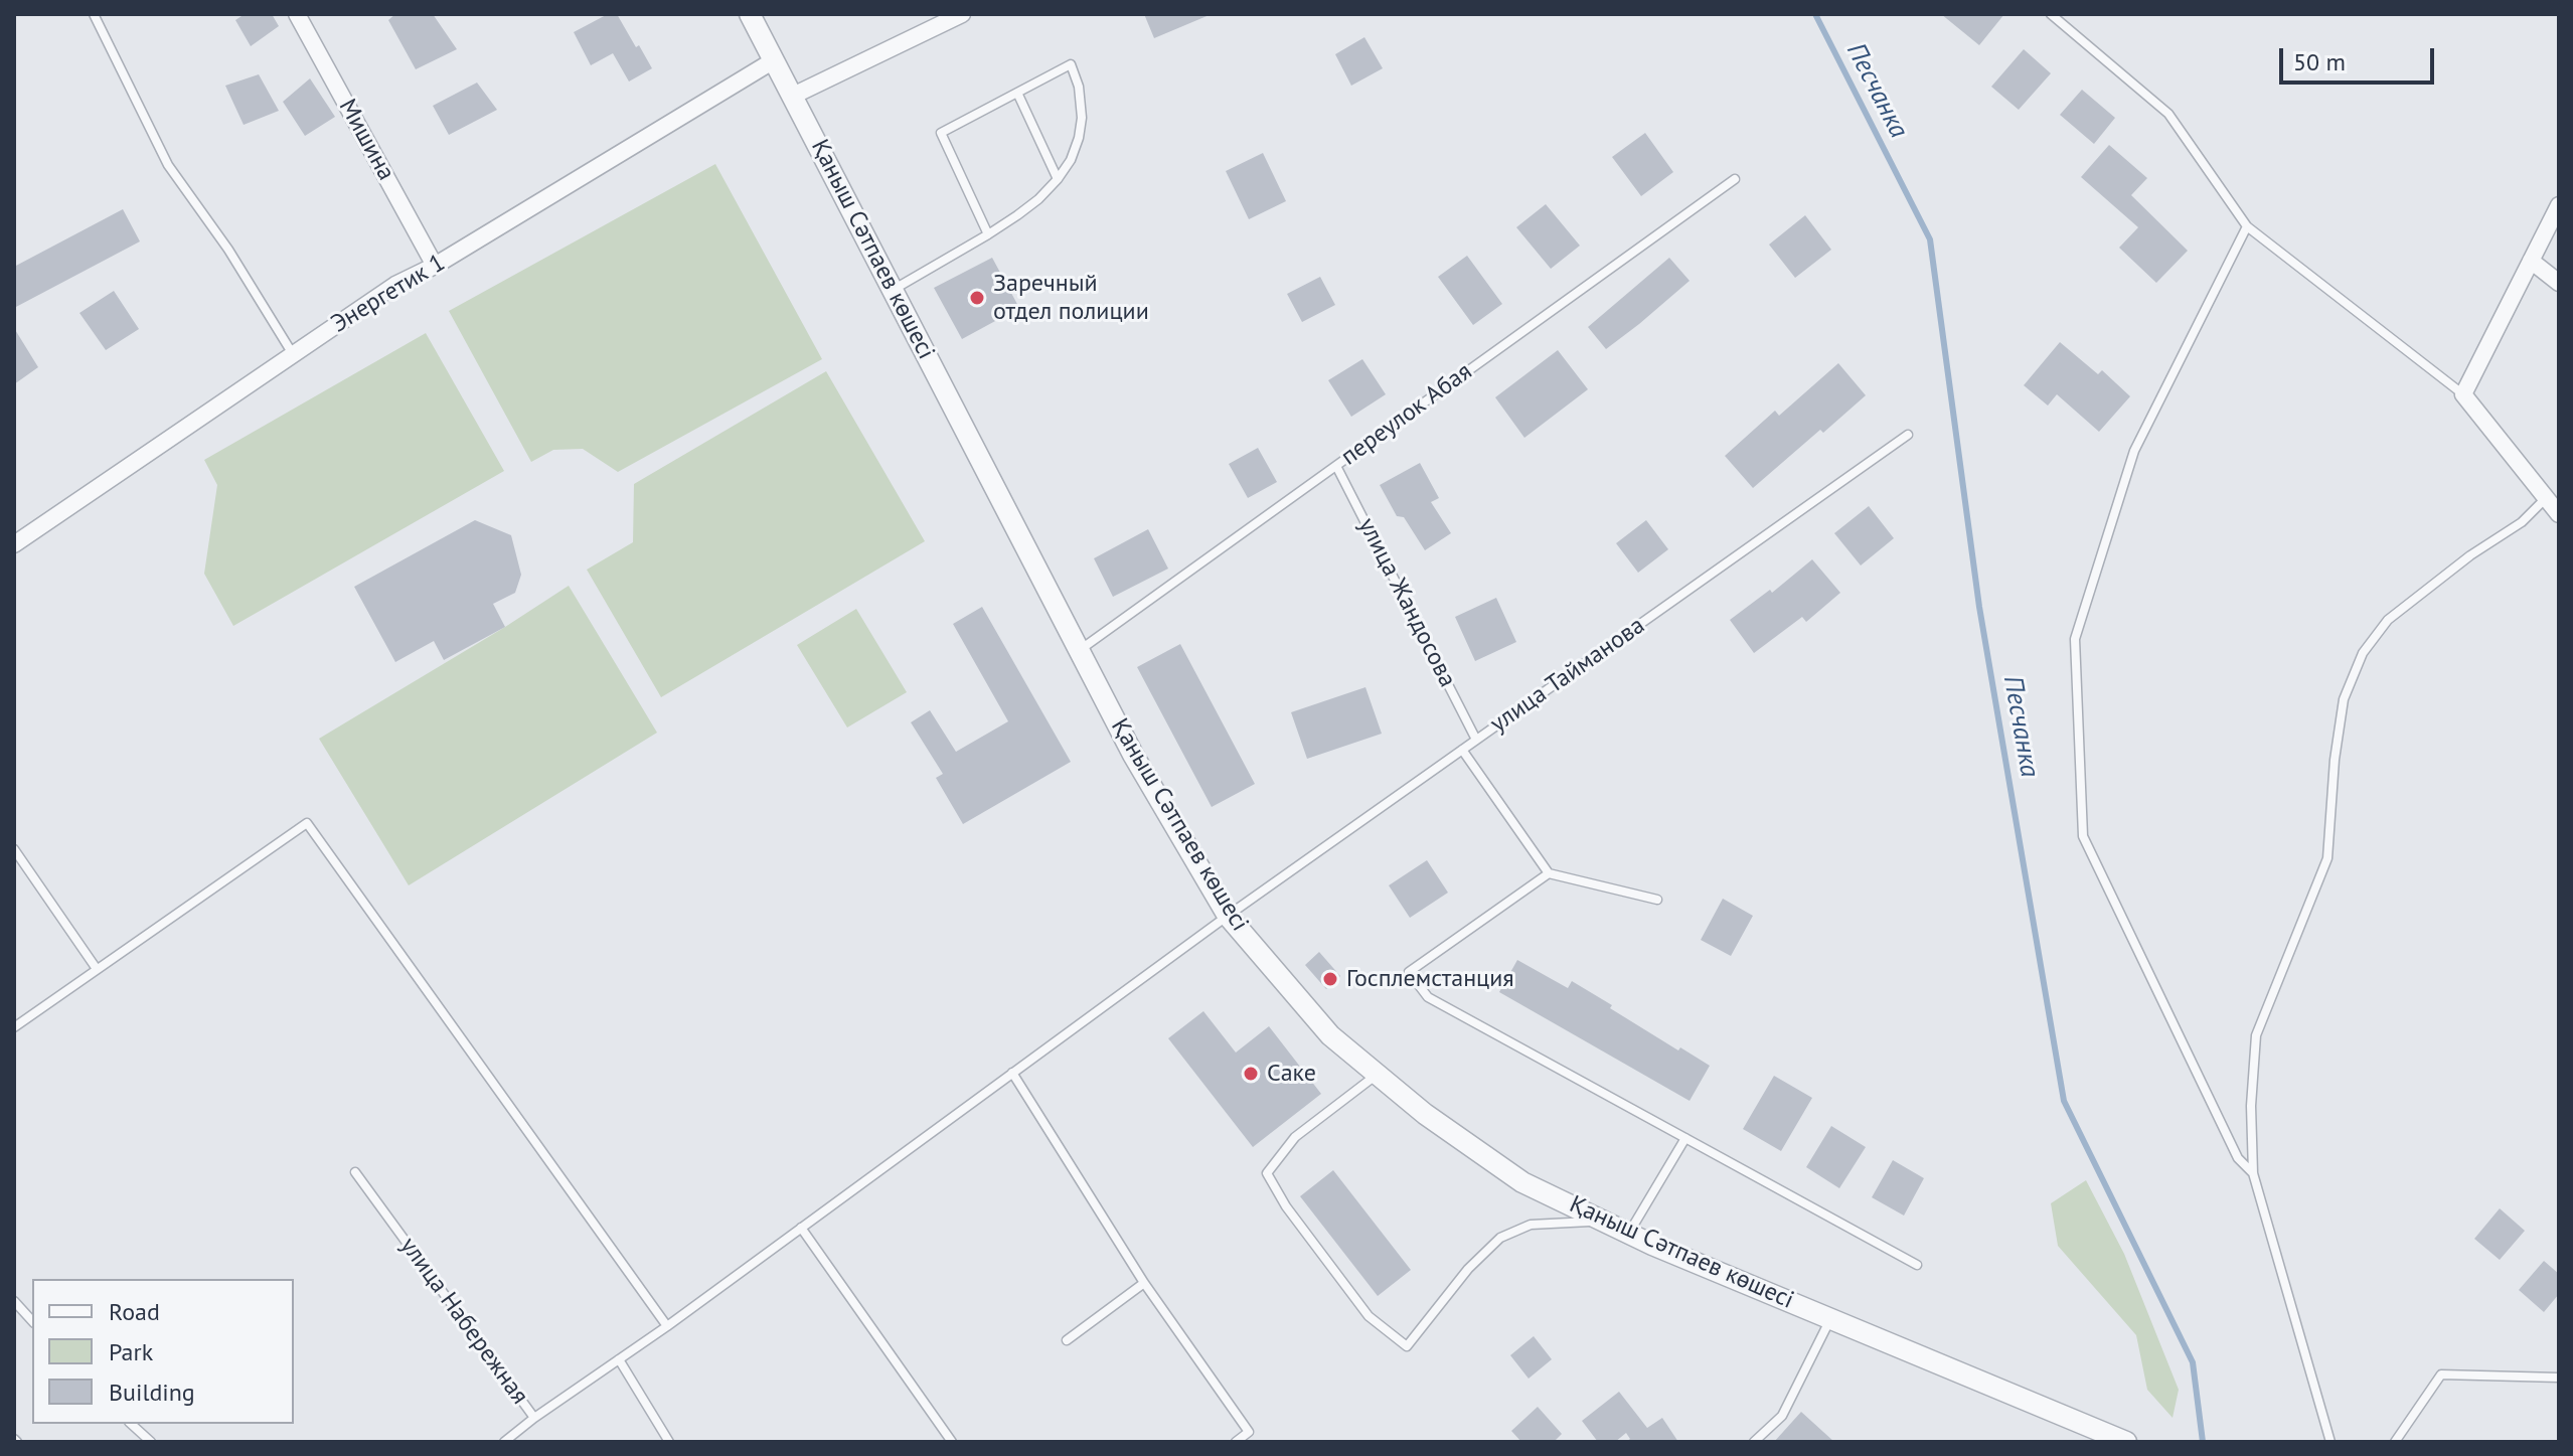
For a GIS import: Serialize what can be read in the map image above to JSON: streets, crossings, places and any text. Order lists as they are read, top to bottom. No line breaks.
{"streets":{"street":["Мишина","Қаныш Сәтпаев көшесі","Энергетик 1"],"lane":["переулок Абая","улица Жандосова","улица Тайманова","улица Набережная"]},"crossings":[["Мишина","Энергетик 1"],["Қаныш Сәтпаев көшесі","Энергетик 1"],["Қаныш Сәтпаев көшесі","переулок Абая"],["Қаныш Сәтпаев көшесі","улица Тайманова"],["переулок Абая","улица Жандосова"],["улица Жандосова","улица Тайманова"],["улица Тайманова","улица Набережная"]],"water":["Песчанка"],"places":["Заречный отдел полиции","Госплемстанция","Саке"],"legend":["Road","Park","Building"],"scale_bar":"50 m"}
